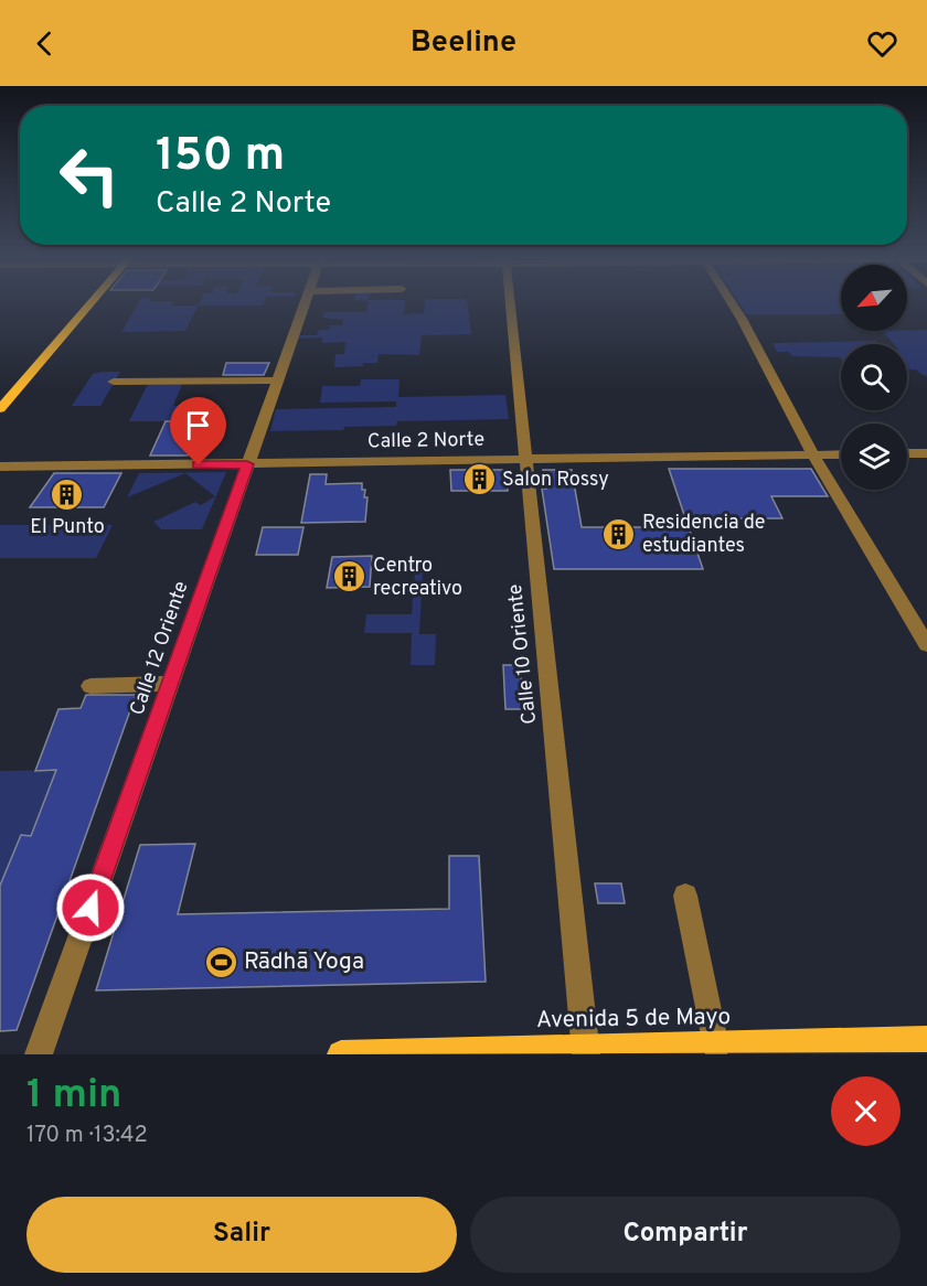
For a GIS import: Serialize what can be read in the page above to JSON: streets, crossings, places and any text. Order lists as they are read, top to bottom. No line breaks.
{"streets":{"main road":["Avenida 5 de Mayo"],"street":["Calle 2 Norte","Calle 12 Oriente","Calle 10 Oriente"]},"crossings":[["Calle 2 Norte","Calle 12 Oriente"],["Calle 2 Norte","Calle 10 Oriente"],["Calle 10 Oriente","Avenida 5 de Mayo"]],"places":{"building":["Salon Rossy","El Punto","Residencia de estudiantes","Centro recreativo"],"sports":["Rādhā Yoga"]},"north":"bottom left","page":{"header":"Beeline","turn":["150 m","Calle 2 Norte"],"heading":["1 min","170 m · 13:42"],"buttons":["Salir","Compartir"]}}
